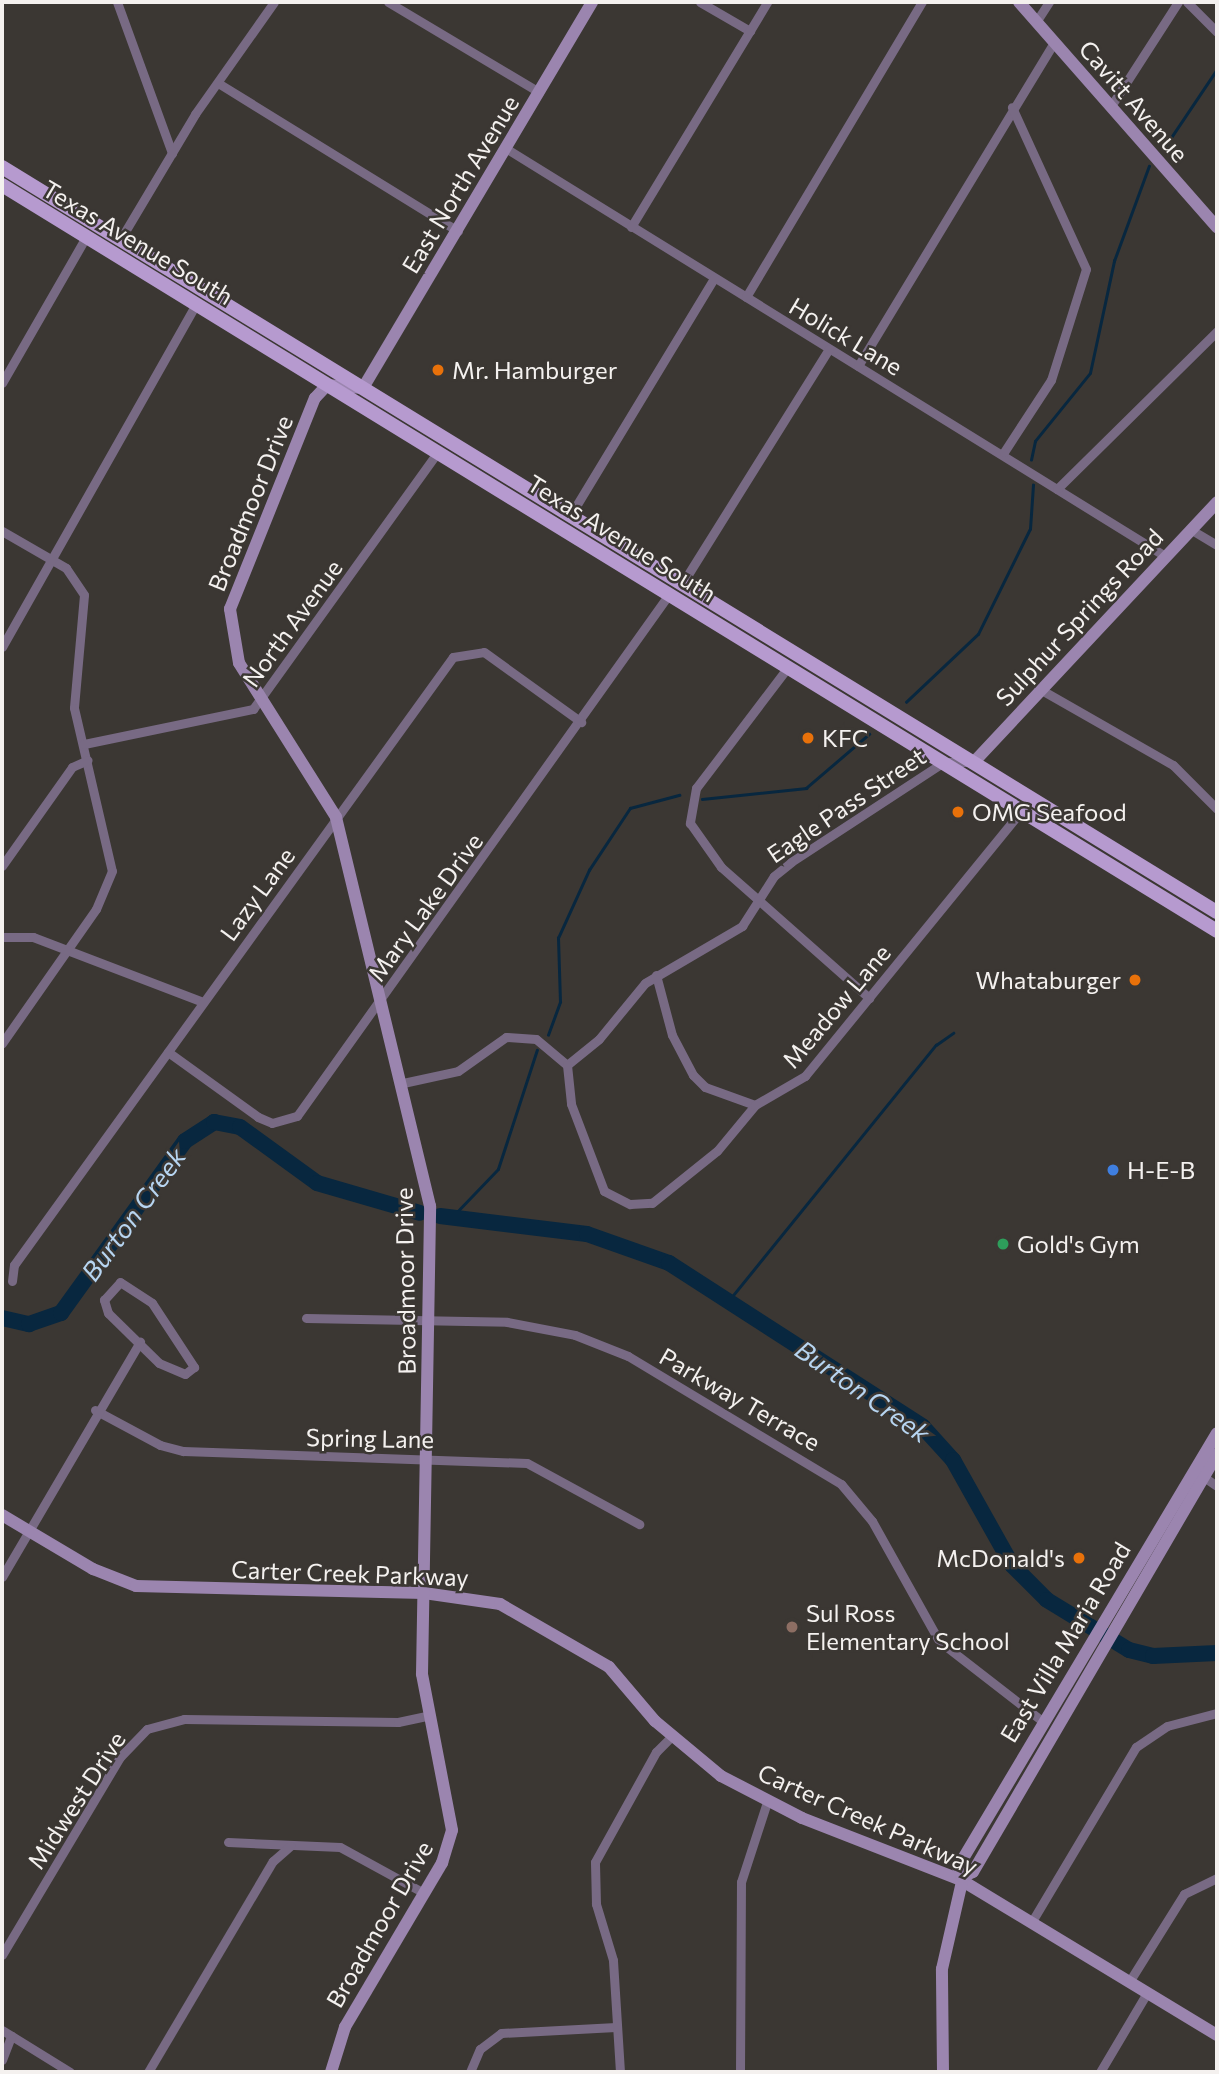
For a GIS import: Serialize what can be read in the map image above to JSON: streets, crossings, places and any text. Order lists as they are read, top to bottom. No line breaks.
{"streets":{"main road":["Texas Avenue South"],"street":["Cavitt Avenue","East North Avenue","Holick Lane","Broadmoor Drive","Sulphur Springs Road","North Avenue","Eagle Pass Street","Lazy Lane","Mary Lake Drive","Meadow Lane","Parkway Terrace","Spring Lane","Carter Creek Parkway","East Villa Maria Road","Midwest Drive"]},"crossings":[["East North Avenue","Texas Avenue South"],["East North Avenue","Holick Lane"],["Texas Avenue South","Broadmoor Drive"],["Texas Avenue South","Sulphur Springs Road"],["Texas Avenue South","North Avenue"],["Texas Avenue South","Eagle Pass Street"],["Texas Avenue South","Mary Lake Drive"],["Texas Avenue South","Meadow Lane"],["Holick Lane","Sulphur Springs Road"],["Broadmoor Drive","North Avenue"],["Broadmoor Drive","Lazy Lane"],["Broadmoor Drive","Mary Lake Drive"],["Broadmoor Drive","Parkway Terrace"],["Broadmoor Drive","Spring Lane"],["Broadmoor Drive","Carter Creek Parkway"],["Broadmoor Drive","Midwest Drive"],["Sulphur Springs Road","Eagle Pass Street"],["Eagle Pass Street","Meadow Lane"],["Lazy Lane","Mary Lake Drive"],["Parkway Terrace","East Villa Maria Road"],["Carter Creek Parkway","East Villa Maria Road"]],"water":["Burton Creek"],"places":["Mr. Hamburger","KFC","OMG Seafood","Whataburger","H-E-B","Gold's Gym","McDonald's","Sul Ross Elementary School"]}
